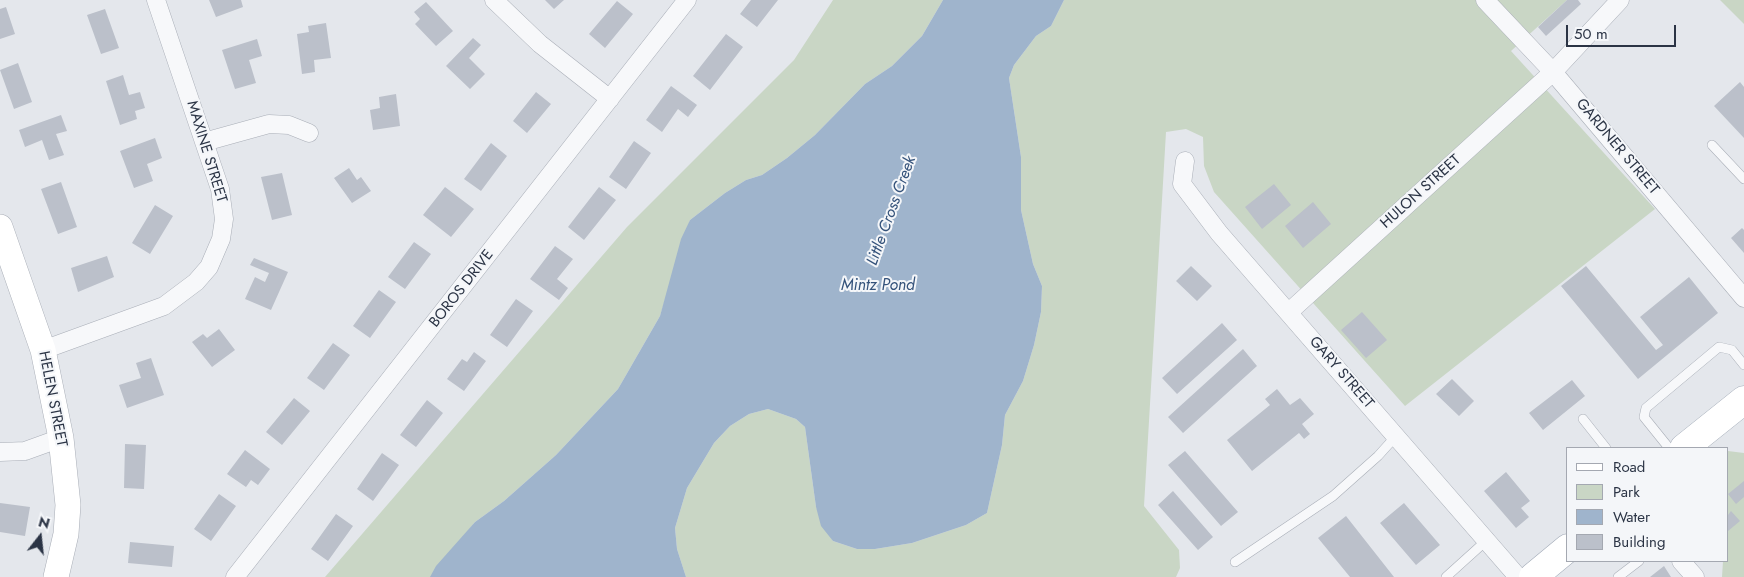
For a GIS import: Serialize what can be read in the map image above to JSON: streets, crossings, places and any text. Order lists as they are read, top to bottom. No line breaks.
{"streets":{"street":["GARDNER STREET","MAXINE STREET","HULON STREET","BOROS DRIVE","GARY STREET","HELEN STREET"]},"crossings":[["GARDNER STREET","HULON STREET"],["MAXINE STREET","HELEN STREET"],["HULON STREET","GARY STREET"]],"water":["Little Cross Creek","Mintz Pond"],"legend":["Road","Park","Water","Building"],"scale_bar":"50 m","north":"top"}
